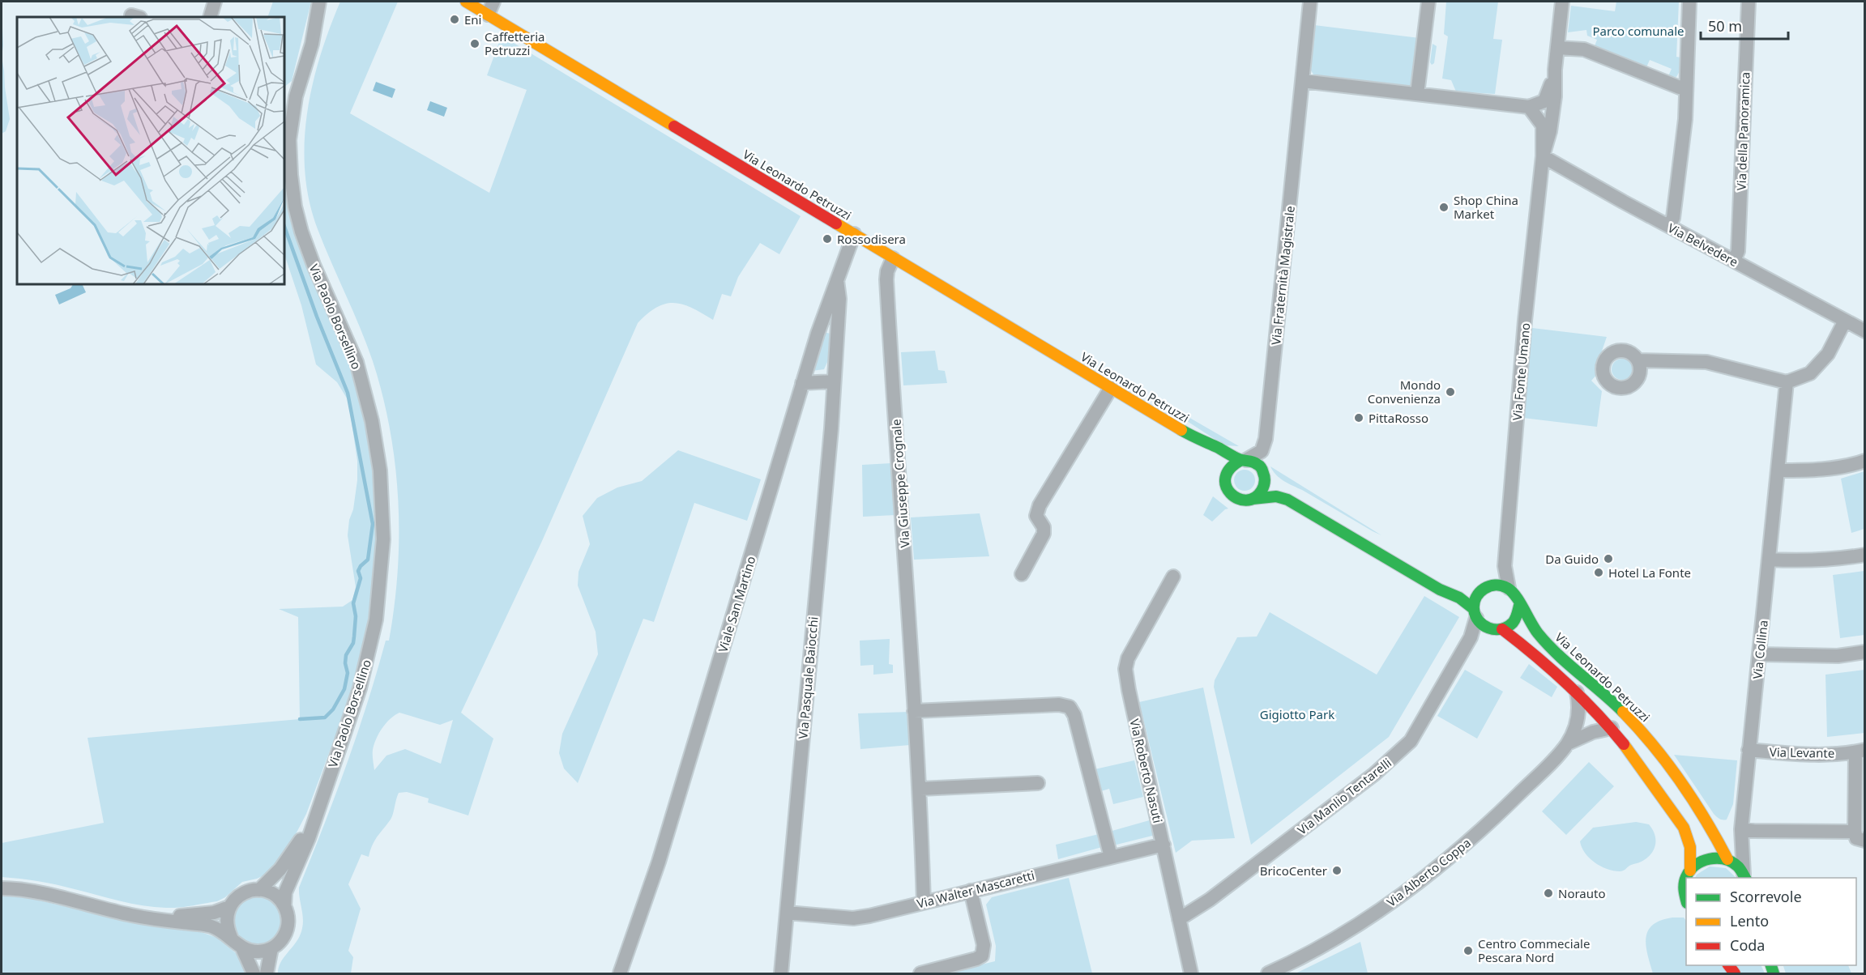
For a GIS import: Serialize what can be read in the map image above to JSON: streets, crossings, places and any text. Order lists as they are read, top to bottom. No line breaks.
{"streets":{"main road":["Via Leonardo Petruzzi"],"street":["Via della Panoramica","Via Belvedere","Via Fraternità Magistrale","Via Paolo Borsellino","Via Fonte Umano","Via Giuseppe Crognale","Viale San Martino","Via Collina","Via Pasquale Baiocchi","Via Levante","Via Roberto Nasuti","Via Manlio Tentarelli","Via Alberto Coppa","Via Walter Mascaretti"]},"crossings":[["Via della Panoramica","Via Belvedere"],["Via Leonardo Petruzzi","Via Fraternità Magistrale"],["Via Leonardo Petruzzi","Via Fonte Umano"],["Via Leonardo Petruzzi","Via Giuseppe Crognale"],["Via Leonardo Petruzzi","Viale San Martino"],["Via Leonardo Petruzzi","Via Collina"],["Via Leonardo Petruzzi","Via Manlio Tentarelli"],["Via Leonardo Petruzzi","Via Alberto Coppa"],["Via Belvedere","Via Fonte Umano"],["Via Fonte Umano","Via Manlio Tentarelli"],["Via Giuseppe Crognale","Via Walter Mascaretti"],["Viale San Martino","Via Pasquale Baiocchi"],["Via Collina","Via Levante"],["Via Pasquale Baiocchi","Via Walter Mascaretti"],["Via Roberto Nasuti","Via Manlio Tentarelli"],["Via Roberto Nasuti","Via Walter Mascaretti"]],"parks":["Parco comunale","Gigiotto Park"],"places":["Eni","Caffetteria Petruzzi","Shop China Market","Rossodisera","Mondo Convenienza","PittaRosso","Da Guido","Hotel La Fonte","BricoCenter","Norauto","Centro Commeciale Pescara Nord"],"legend":["Scorrevole","Lento","Coda"],"scale_bar":"50 m"}
